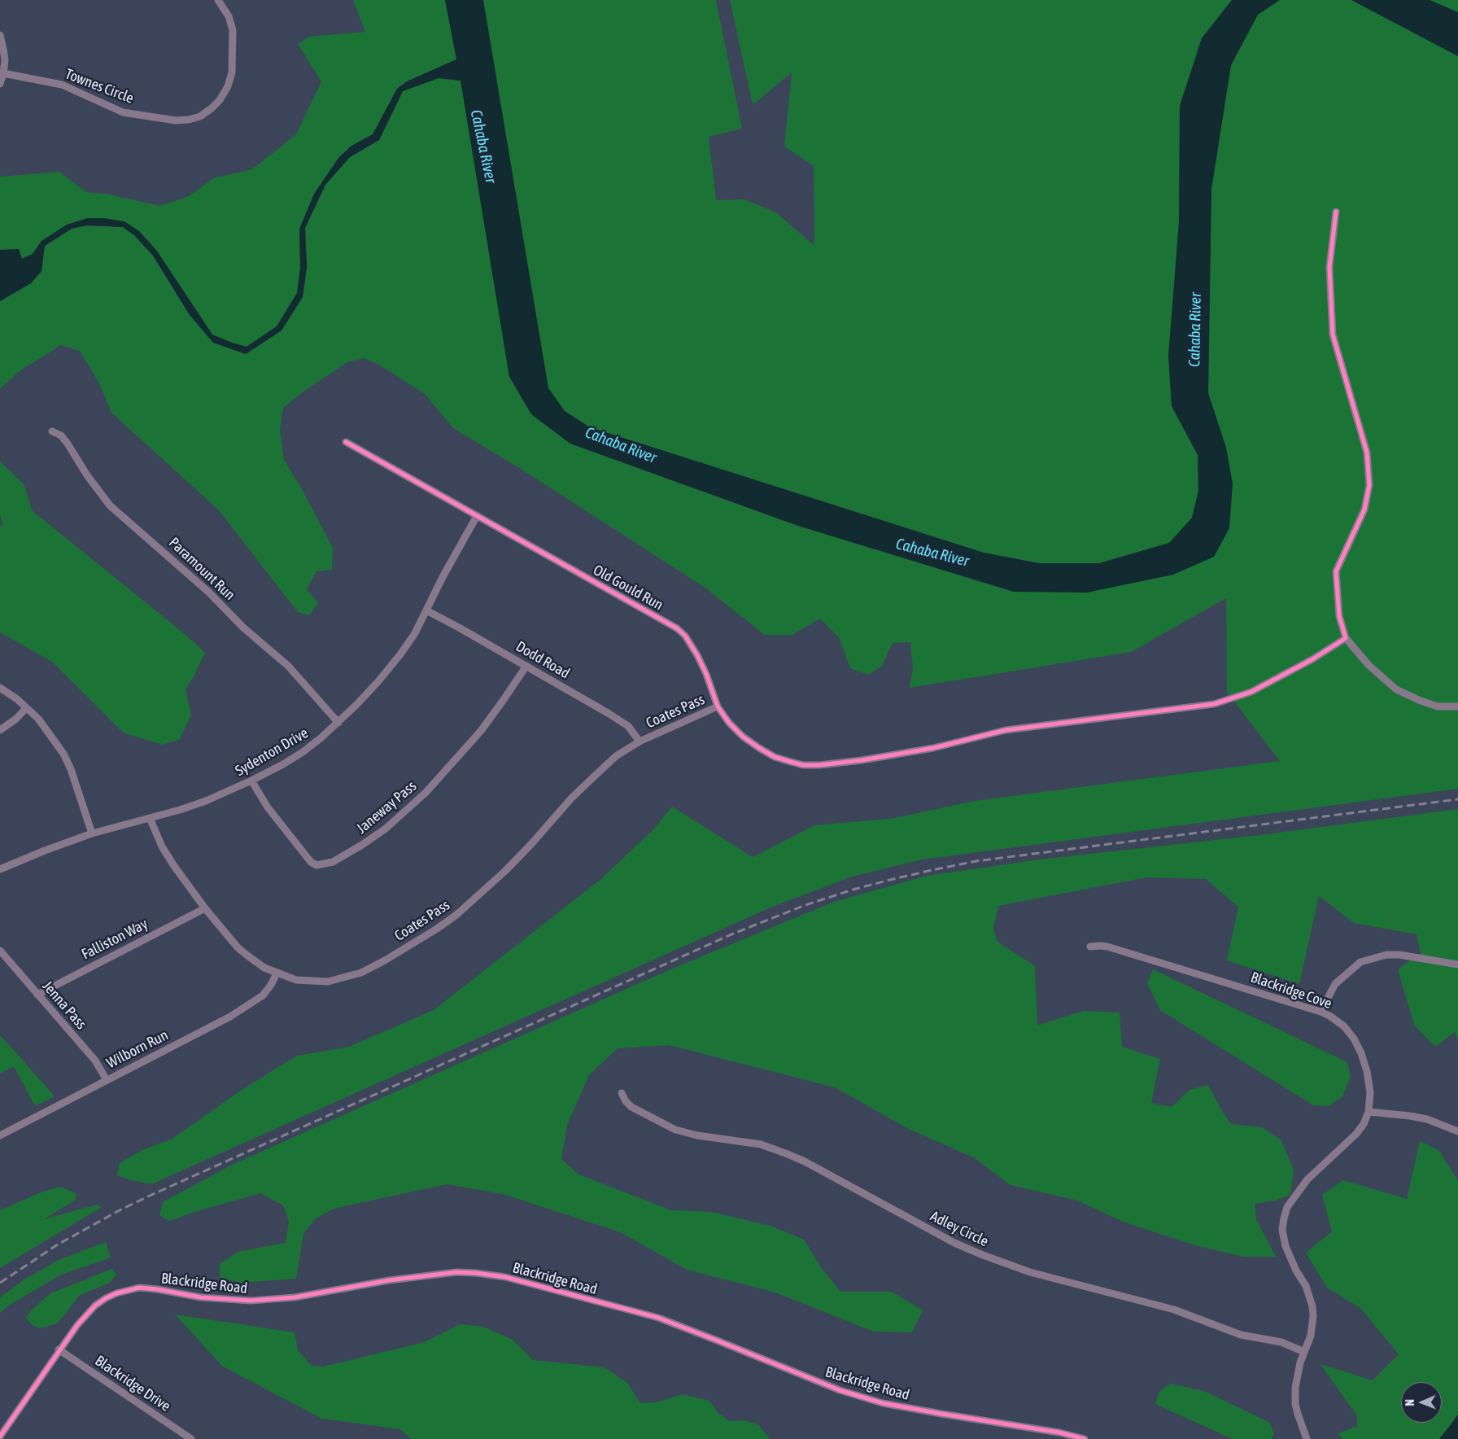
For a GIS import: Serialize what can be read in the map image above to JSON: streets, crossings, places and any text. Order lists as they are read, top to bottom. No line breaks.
{"streets":{"street":["Townes Circle","Paramount Run","Old Gould Run","Dodd Road","Coates Pass","Sydenton Drive","Janeway Pass","Falliston Way","Blackridge Cove","Jenna Pass","Wilborn Run","Adley Circle","Blackridge Road","Blackridge Drive"]},"crossings":[["Paramount Run","Sydenton Drive"],["Old Gould Run","Coates Pass"],["Old Gould Run","Sydenton Drive"],["Dodd Road","Coates Pass"],["Dodd Road","Sydenton Drive"],["Dodd Road","Janeway Pass"],["Coates Pass","Sydenton Drive"],["Coates Pass","Falliston Way"],["Coates Pass","Wilborn Run"],["Sydenton Drive","Janeway Pass"],["Falliston Way","Jenna Pass"],["Blackridge Cove","Adley Circle"],["Jenna Pass","Wilborn Run"],["Blackridge Road","Blackridge Drive"]],"water":["Cahaba River"],"north":"left"}
